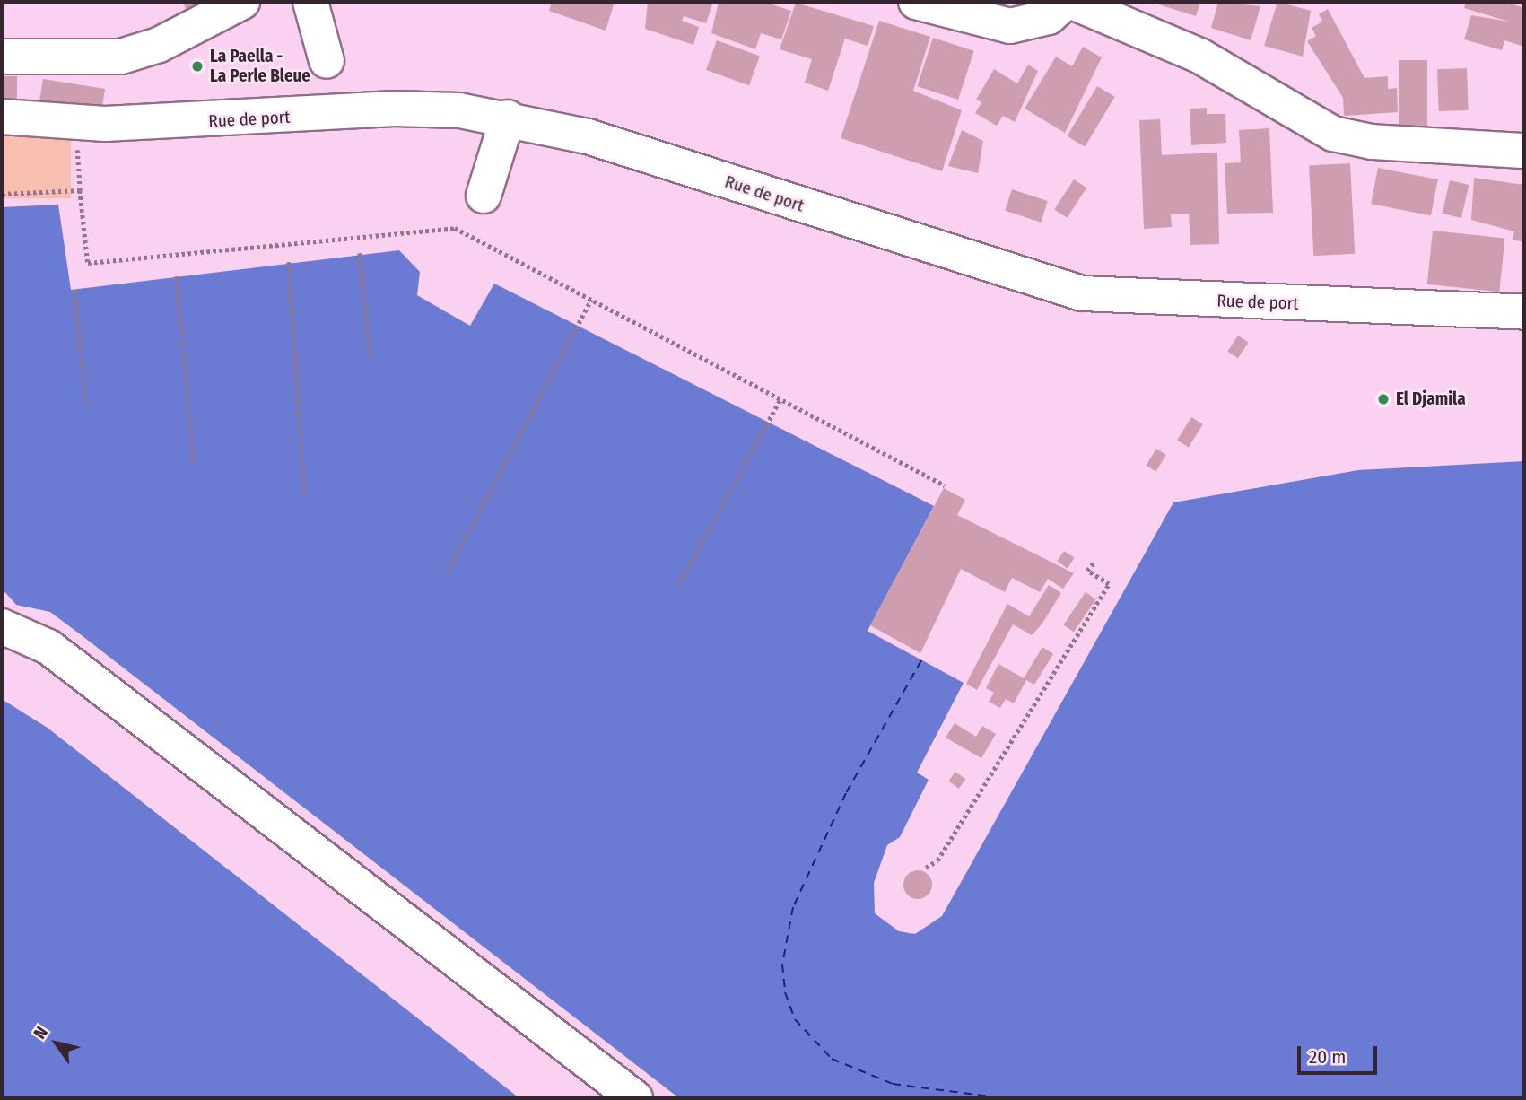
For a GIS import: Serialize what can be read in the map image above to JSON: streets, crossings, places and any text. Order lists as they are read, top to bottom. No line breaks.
{"streets":{"street":["Rue de port"]},"places":["La Paella - La Perle Bleue","El Djamila"],"scale_bar":"20 m","north":"top left"}
